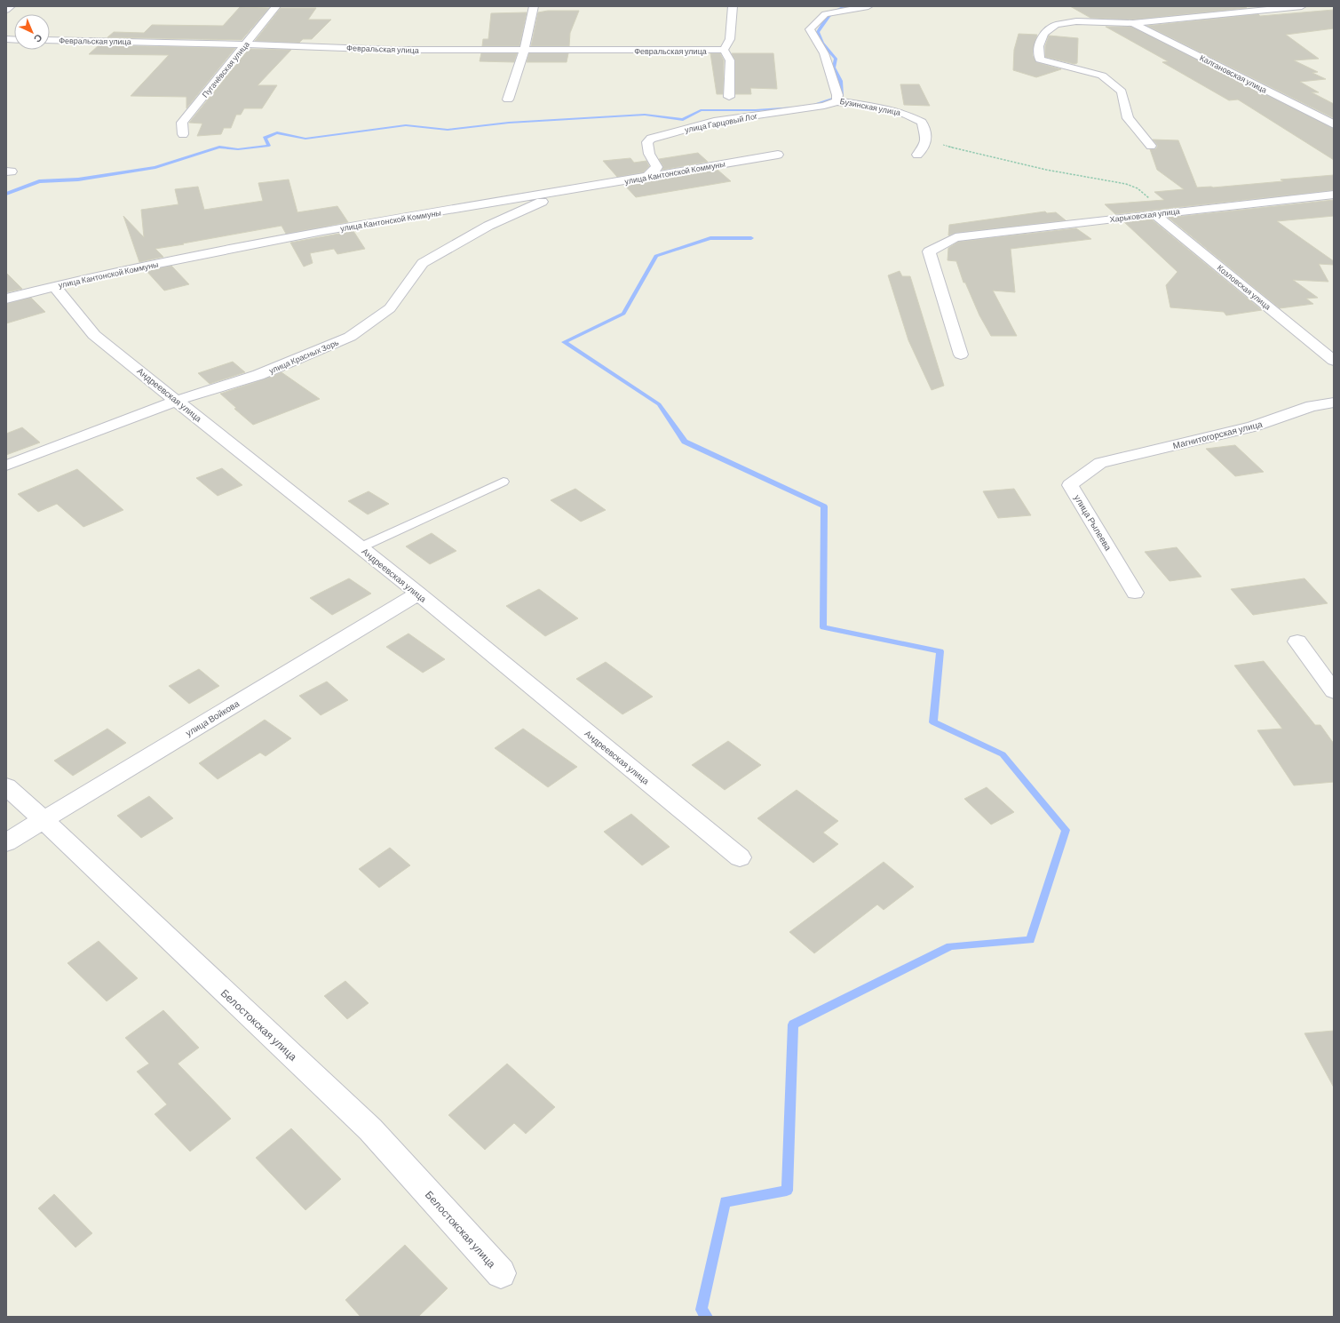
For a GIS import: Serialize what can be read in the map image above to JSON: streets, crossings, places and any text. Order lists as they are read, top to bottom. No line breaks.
{"streets":{"street":["Февральская улица","Пугачёвская улица","Калгановская улица","Бузинская улица","улица Гарцовый Лог","улица Кантонской Коммуны","Харьковская улица","Козловская улица","улица Красных Зорь","Андреевская улица","Магнитогорская улица","улица Рылеева","улица Войкова","Белостокская улица"]},"crossings":[["Февральская улица","Пугачёвская улица"],["Бузинская улица","улица Гарцовый Лог"],["улица Гарцовый Лог","улица Кантонской Коммуны"],["улица Кантонской Коммуны","улица Красных Зорь"],["улица Кантонской Коммуны","Андреевская улица"],["Харьковская улица","Козловская улица"],["улица Красных Зорь","Андреевская улица"],["Андреевская улица","улица Войкова"],["Магнитогорская улица","улица Рылеева"],["улица Войкова","Белостокская улица"]],"north":"bottom right"}
